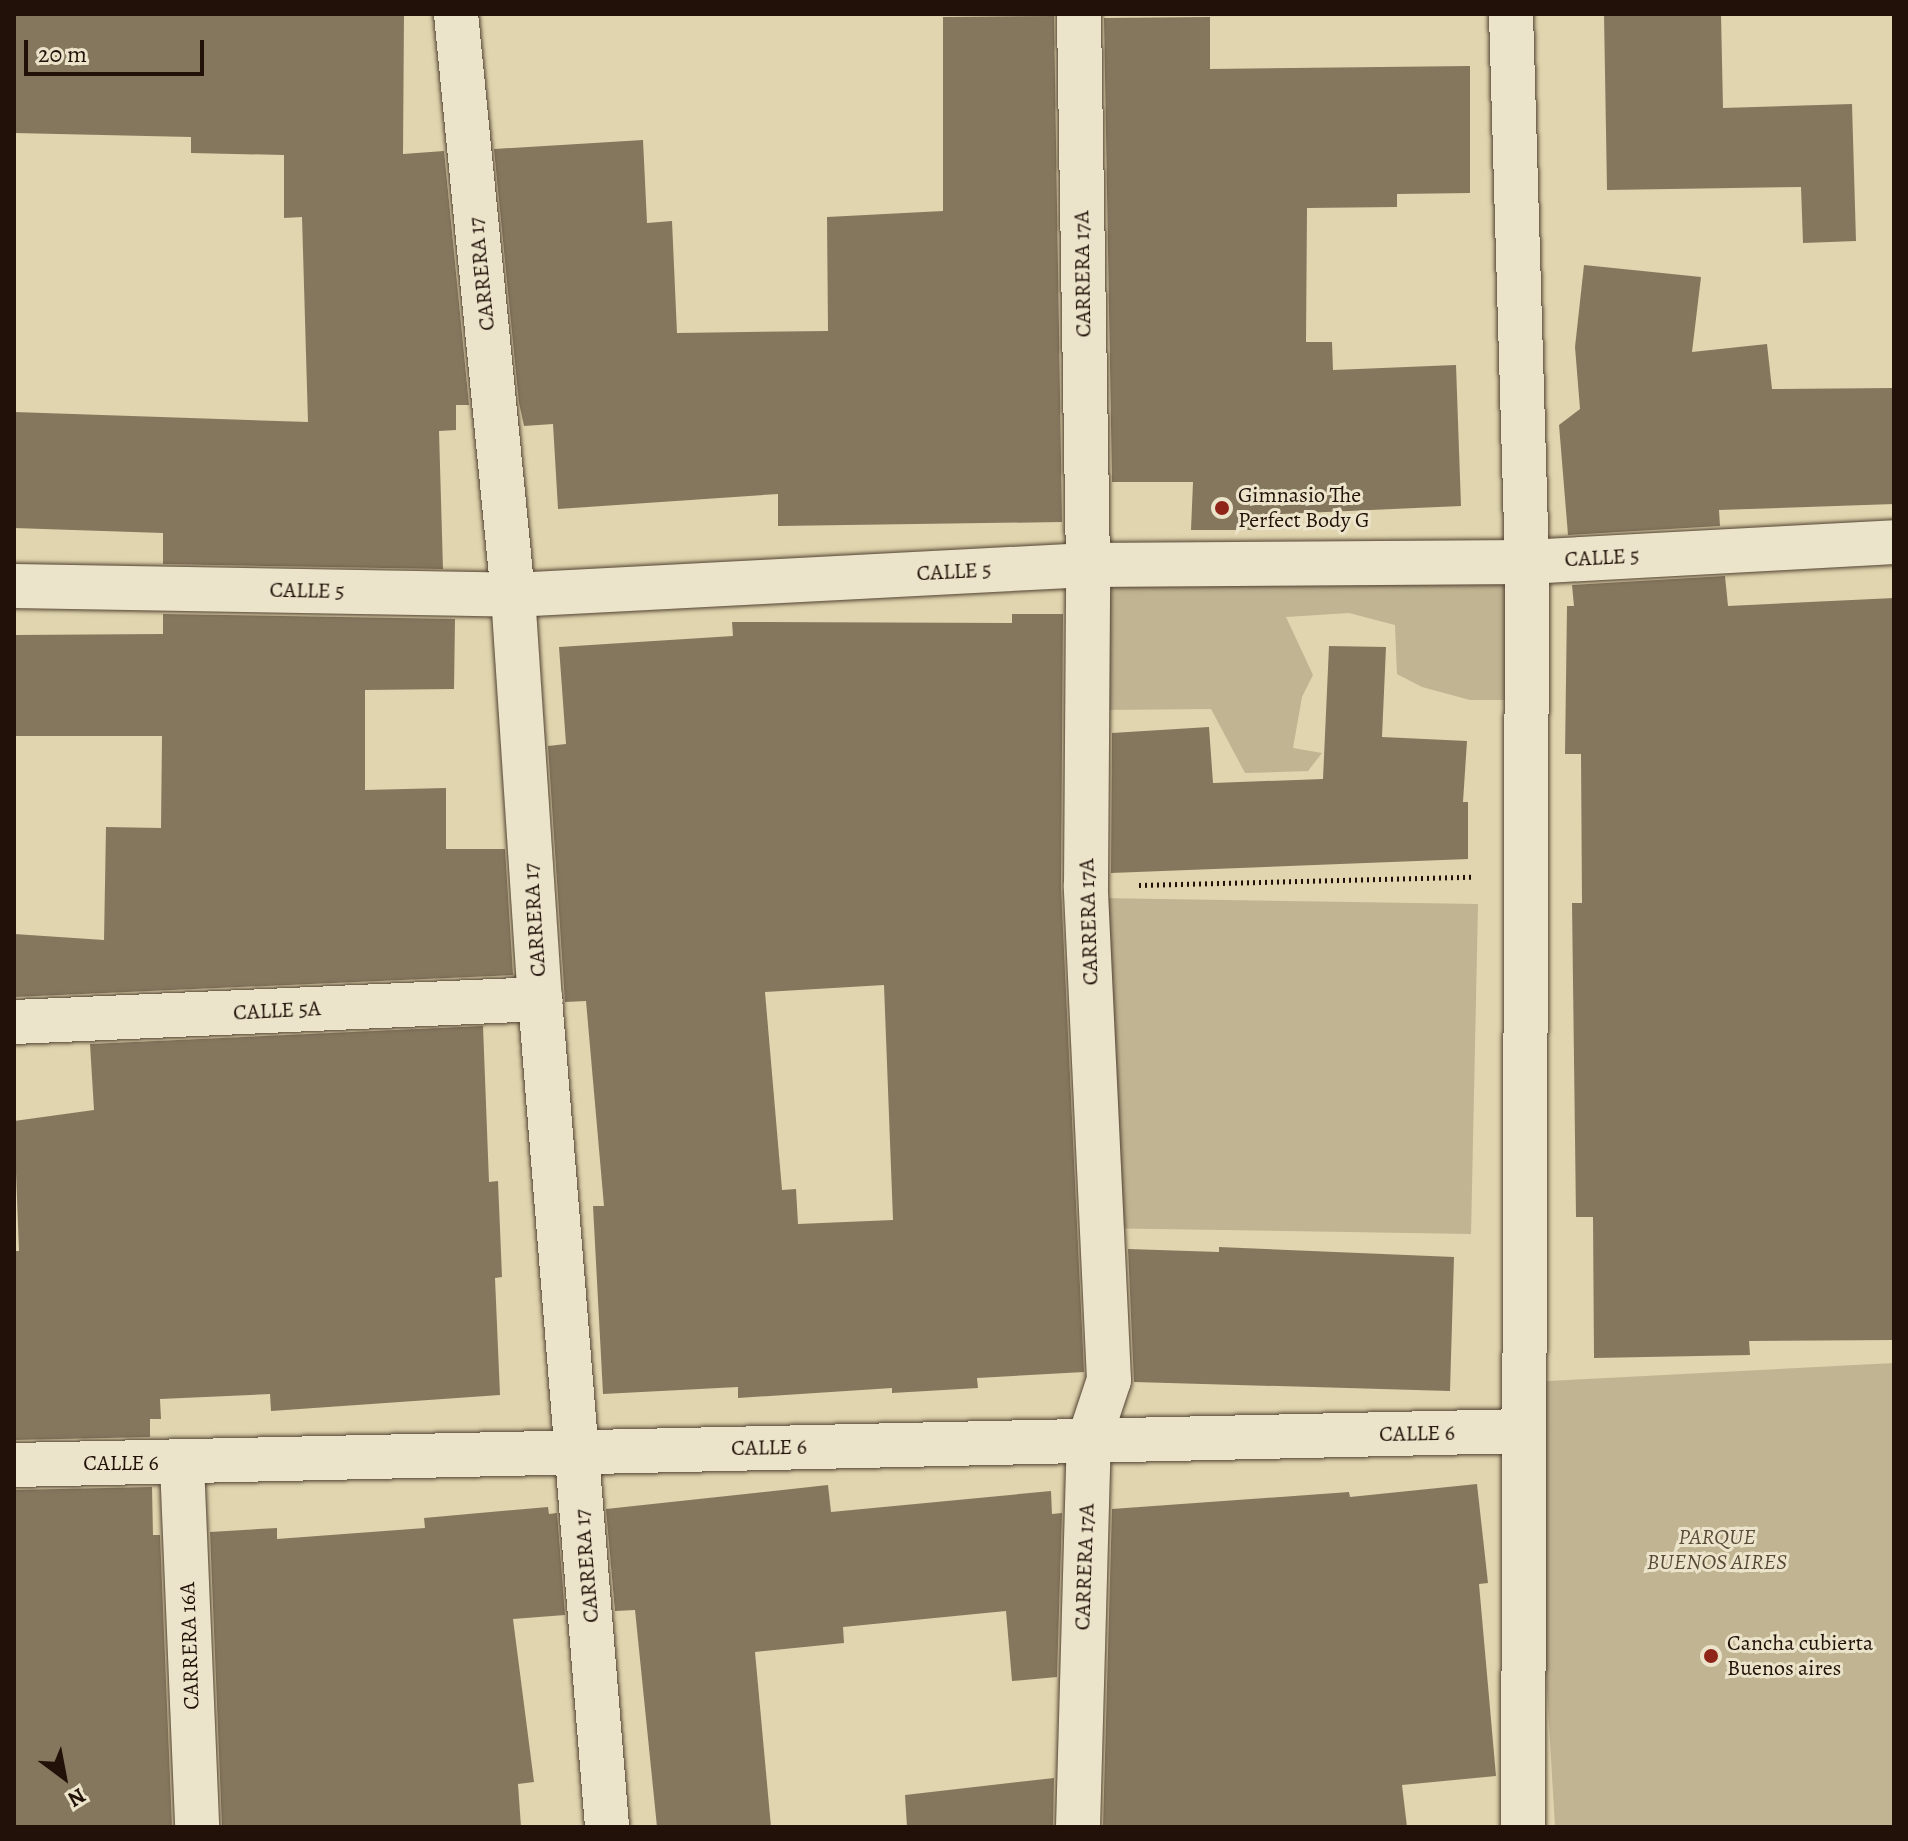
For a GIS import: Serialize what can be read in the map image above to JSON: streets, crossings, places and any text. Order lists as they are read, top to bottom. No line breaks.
{"streets":{"street":["CARRERA 17","CARRERA 17A","CALLE 5","CALLE 5A","CALLE 6","CARRERA 16A"]},"crossings":[["CARRERA 17","CALLE 5"],["CARRERA 17","CALLE 5A"],["CARRERA 17","CALLE 6"],["CARRERA 17A","CALLE 5"],["CARRERA 17A","CALLE 6"],["CALLE 6","CARRERA 16A"]],"parks":["PARQUE BUENOS AIRES"],"places":["Gimnasio The Perfect Body G","Cancha cubierta Buenos aires"],"scale_bar":"20 m","north":"bottom right"}
